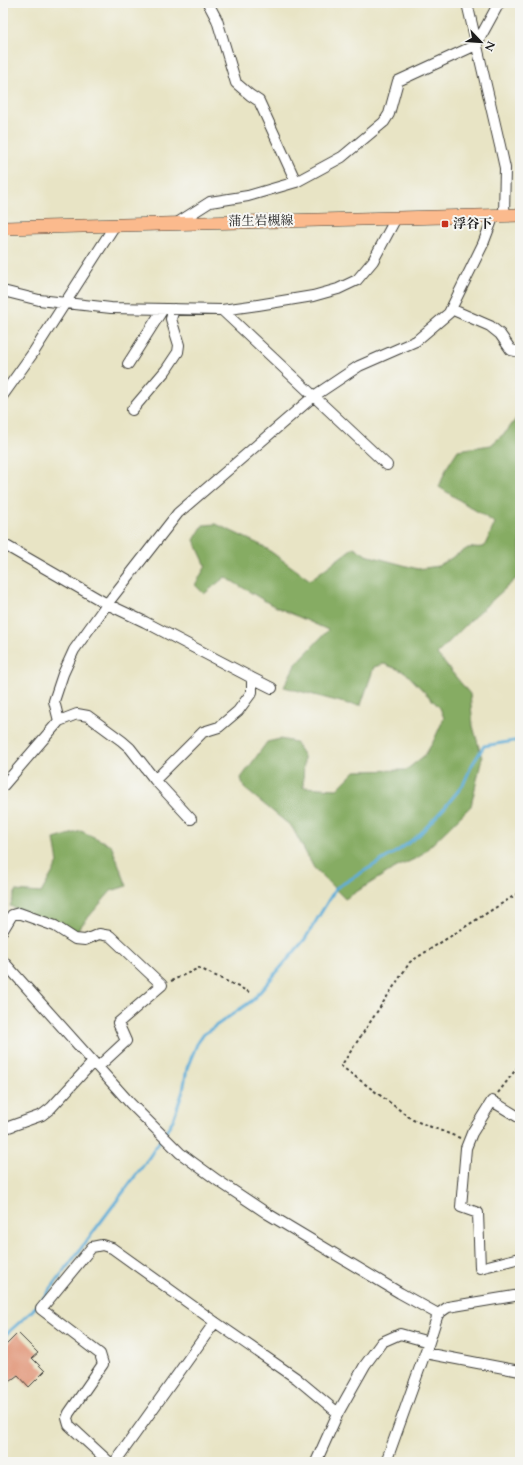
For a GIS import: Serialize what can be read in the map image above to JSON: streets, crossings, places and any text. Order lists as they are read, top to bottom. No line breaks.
{"streets":{"main road":["蒲生岩槻線"]},"places":{"transit":["浮谷下"]},"north":"bottom right"}
